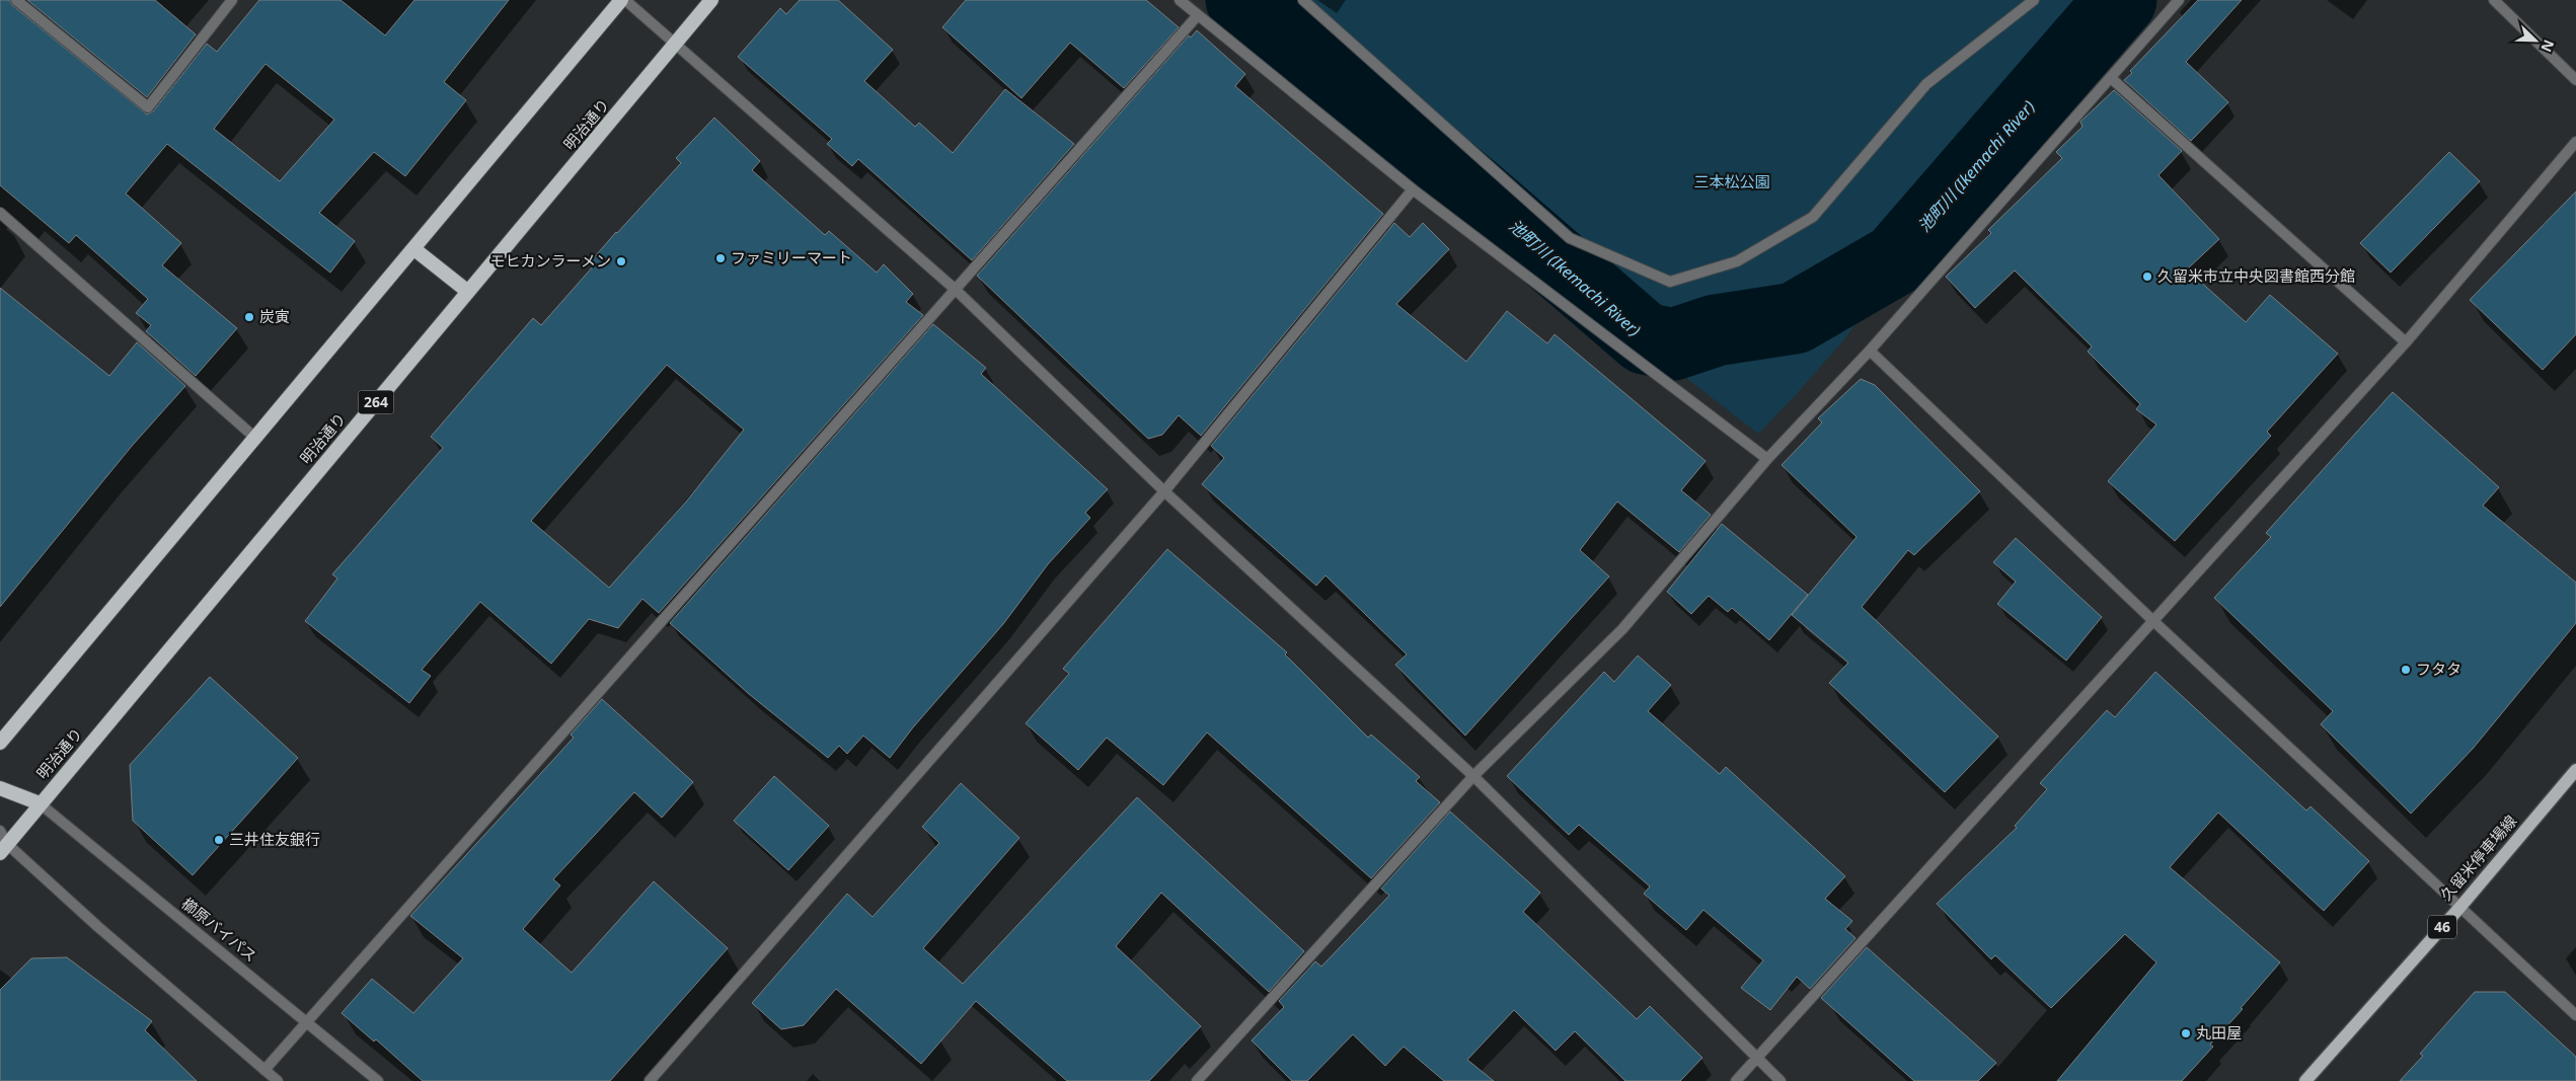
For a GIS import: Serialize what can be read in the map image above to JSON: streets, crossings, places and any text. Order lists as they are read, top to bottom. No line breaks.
{"streets":{"highway":["明治通り","264"],"main road":["久留米停車場線","46"],"street":["櫛原バイパス"]},"crossings":[["明治通り","櫛原バイパス"]],"water":["池町川 (Ikemachi River)"],"parks":["三本松公園"],"places":["ファミリーマート","モヒカンラーメン","久留米市立中央図書館西分館","炭寅","フタタ","三井住友銀行","丸田屋"],"north":"bottom right"}
